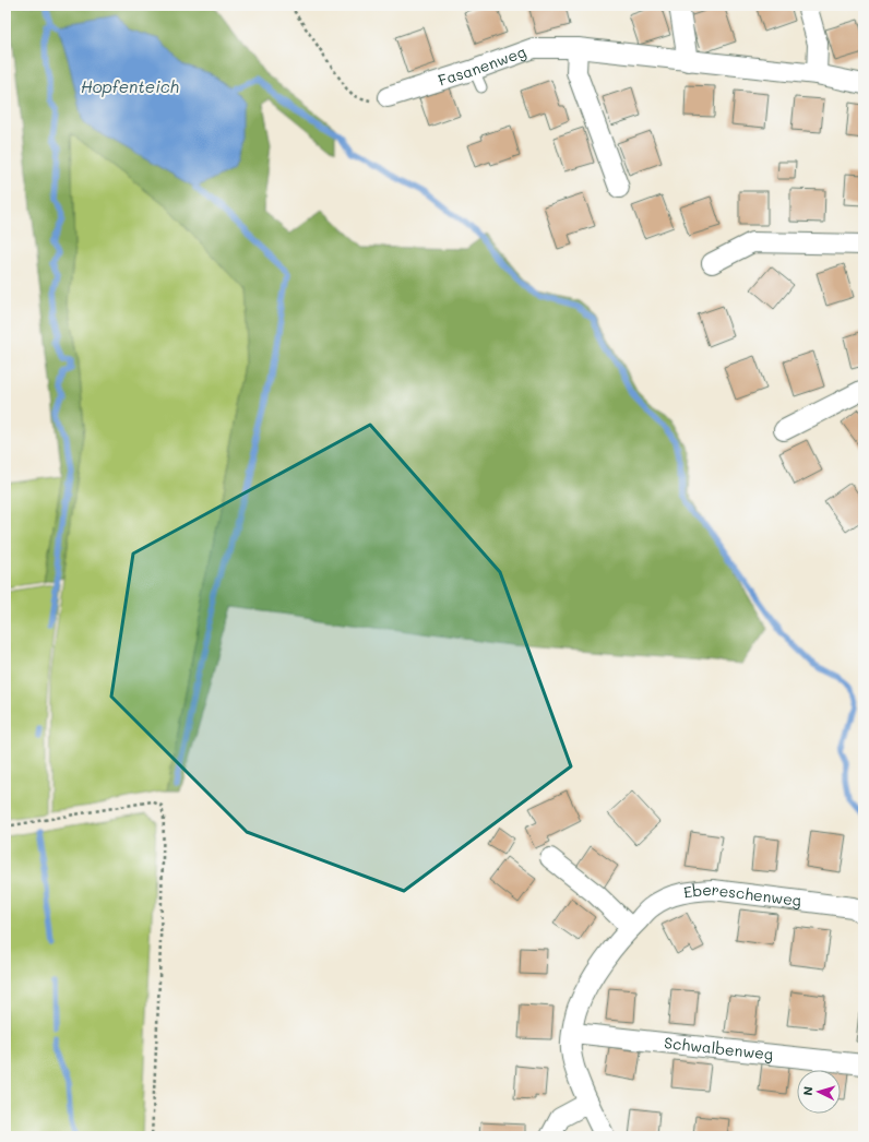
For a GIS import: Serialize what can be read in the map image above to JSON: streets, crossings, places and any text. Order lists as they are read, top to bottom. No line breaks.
{"streets":{"street":["Fasanenweg","Ebereschenweg","Schwalbenweg"]},"crossings":[["Ebereschenweg","Schwalbenweg"]],"water":["Hopfenteich"],"north":"left"}
